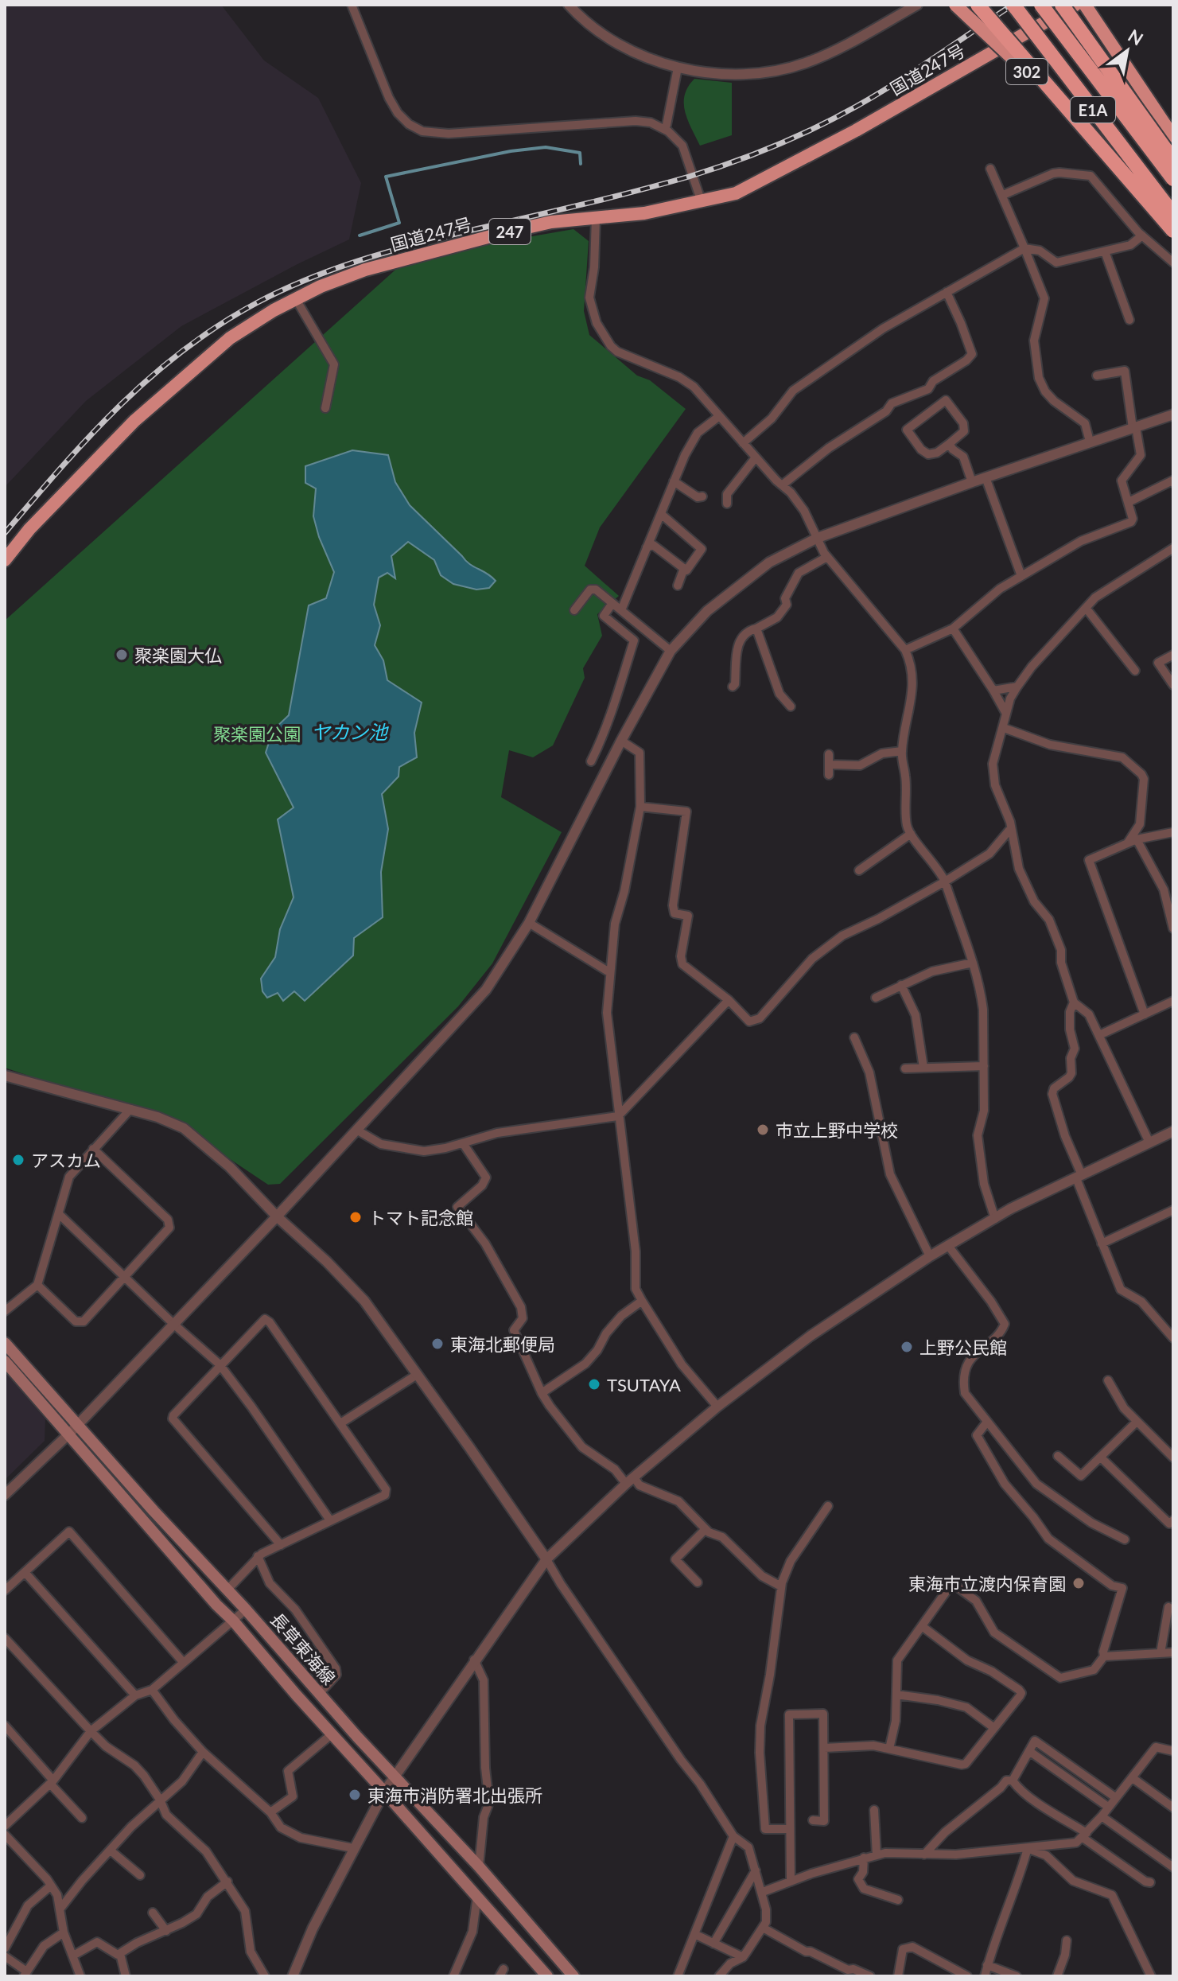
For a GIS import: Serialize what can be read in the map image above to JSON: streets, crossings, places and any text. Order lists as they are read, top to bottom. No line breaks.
{"streets":{"highway":["国道247号","302","E1A","247"],"main road":["長草東海線"]},"crossings":[["302","E1A"]],"water":["ヤカン池"],"parks":["聚楽園公園"],"places":["聚楽園大仏","市立上野中学校","アスカム","トマト記念館","東海北郵便局","上野公民館","TSUTAYA","東海市立渡内保育園","東海市消防署北出張所"],"north":"top right"}
